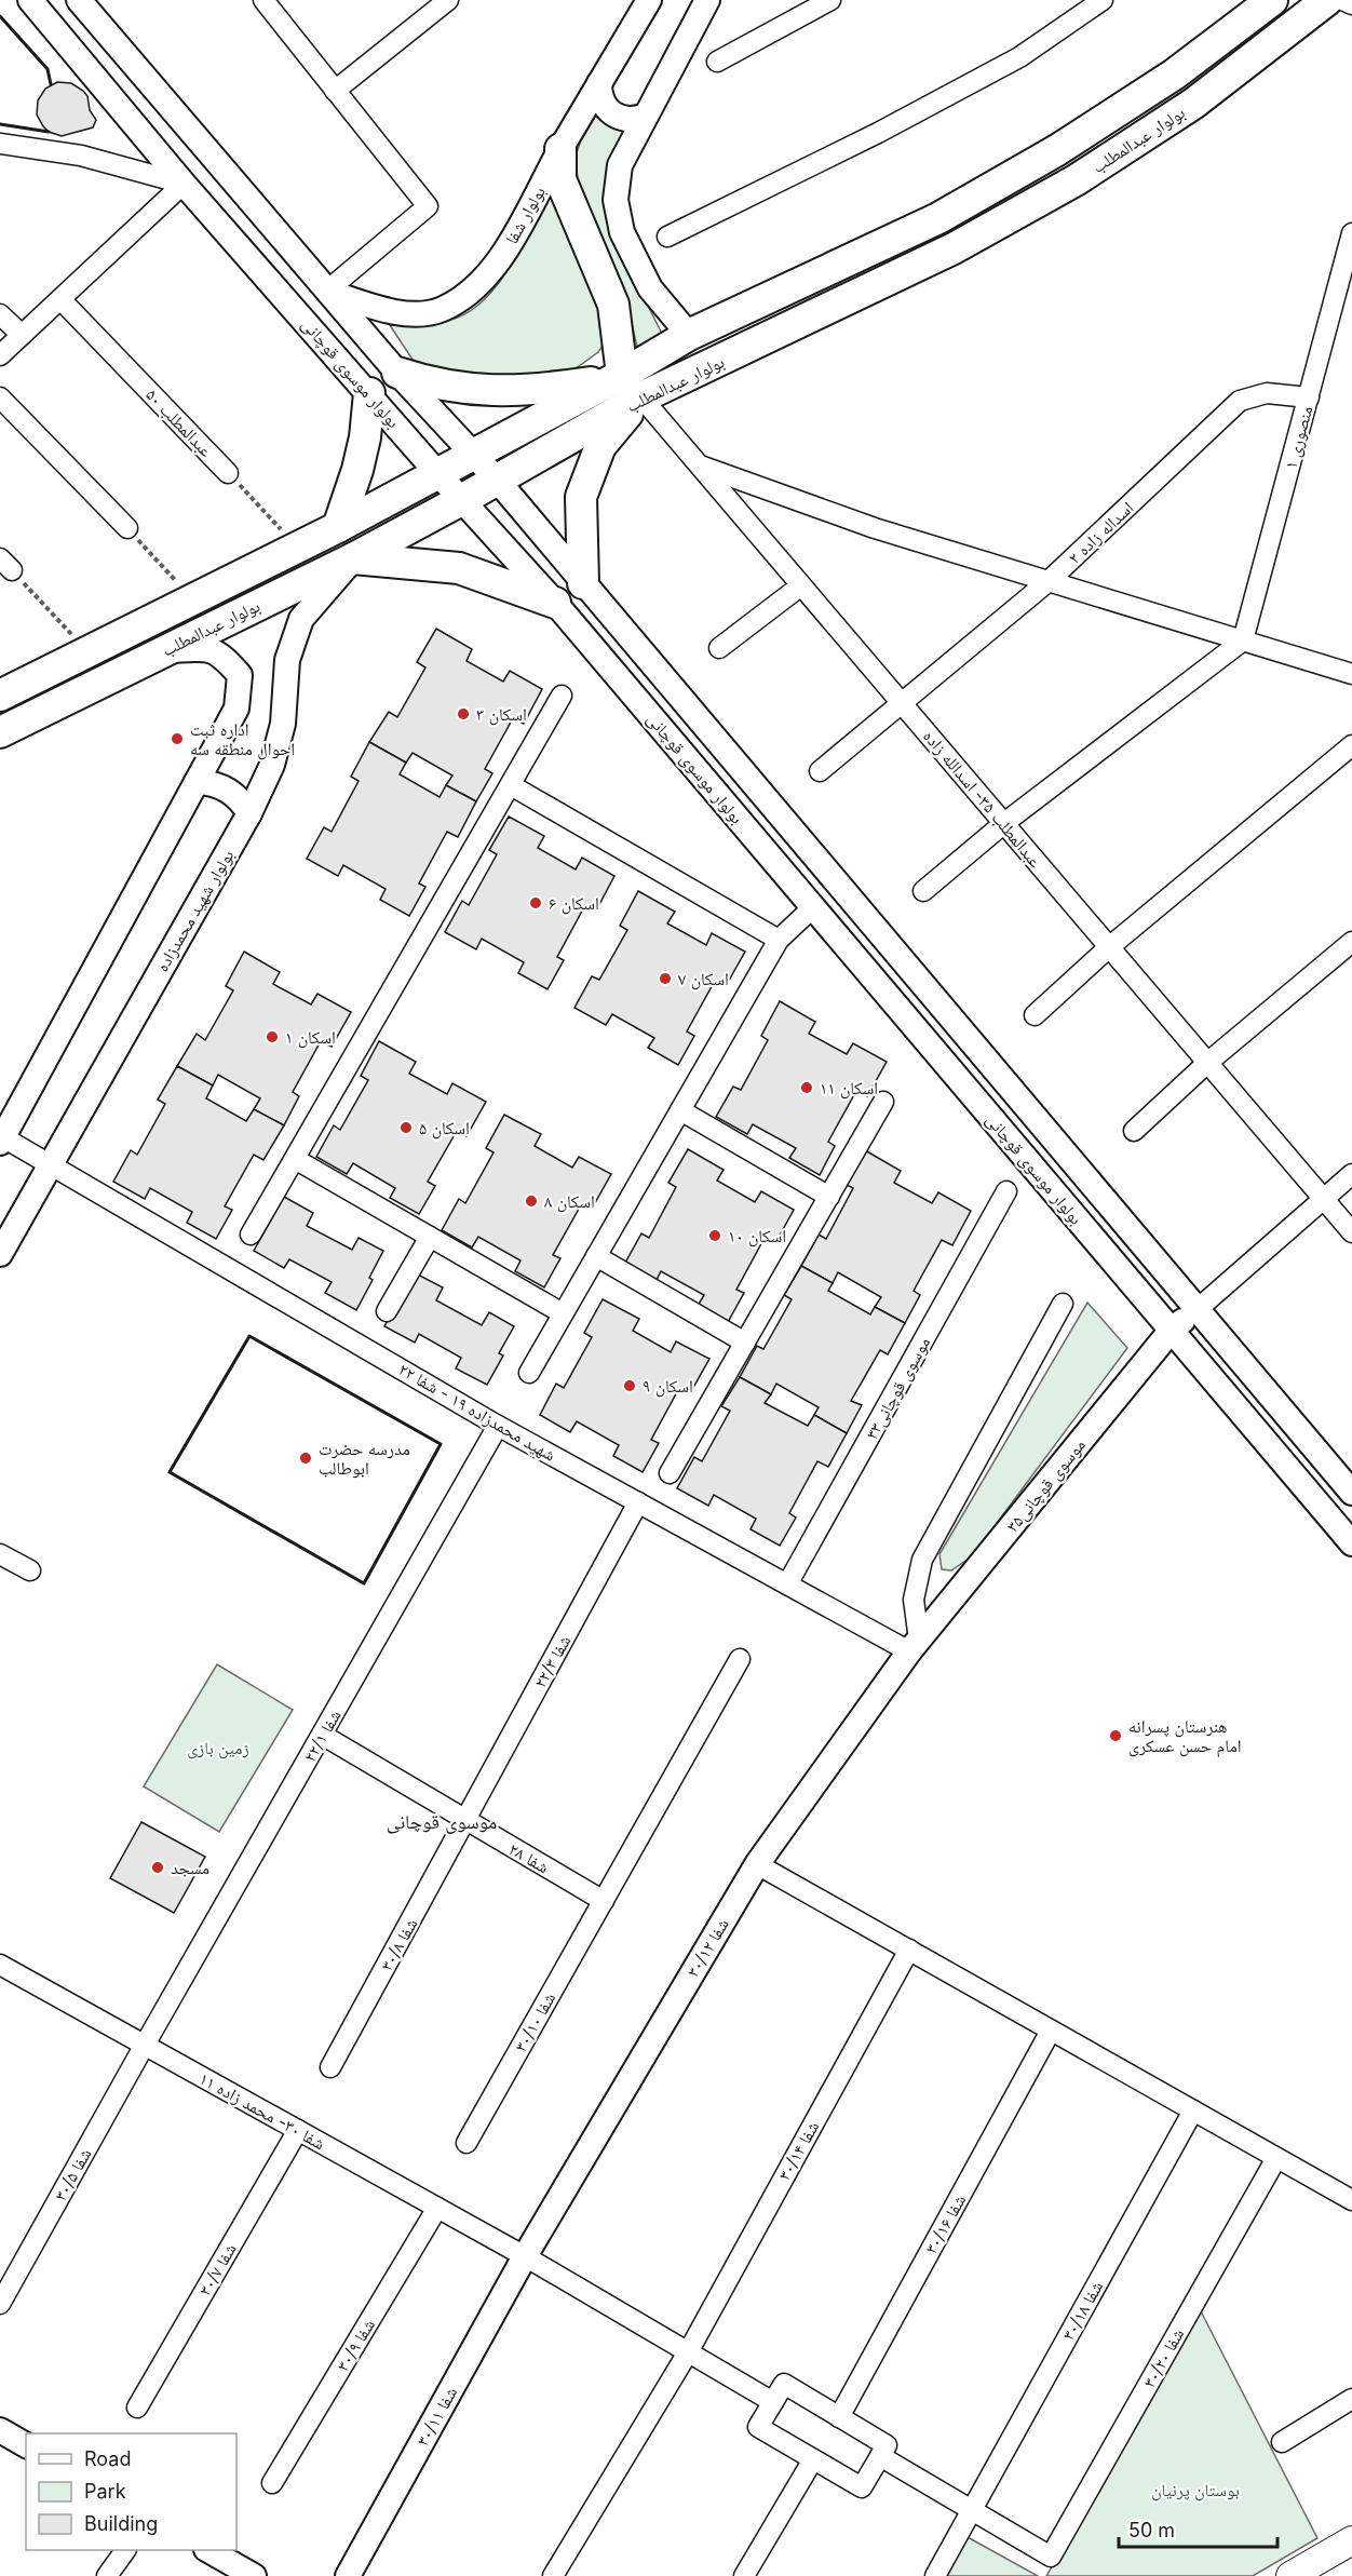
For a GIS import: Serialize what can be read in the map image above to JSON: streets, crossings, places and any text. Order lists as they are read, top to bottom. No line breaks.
{"streets":{"main road":["بولوار عبدالمطلب"],"street":["بولوار شفا","بولوار موسوی قوچانی","عبدالمطلب ۵۰","منصوری ۱","اسداله زاده ۲","عبدالمطلب ۳۵- اسدالله زاده","بولوار شهید محمدزاده","موسوی قوچانی۳۳","شهید محمدزاده ۱۹ - شفا ۲۲","موسوی قوچانی۳۵","شفا ۲۲/۳","۲۲/۱ شفا","شفا ۲۸","شفا ۳۰/۸","شفا ۳۰/۱۲","شفا ۳۰/۱۰","شفا ۳۰- محمد زاده ۱۱","شفا ۳۰/۱۴","۳۰/۵ شفا","شفا ۳۰/۱۶","۳۰/۷ شفا","شفا ۳۰/۱۸","۳۰/۹ شفا","شفا ۳۰/۲۰","شفا ۳۰/۱۱"]},"crossings":[["بولوار عبدالمطلب","بولوار موسوی قوچانی"],["بولوار عبدالمطلب","عبدالمطلب ۵۰"],["بولوار عبدالمطلب","عبدالمطلب ۳۵- اسدالله زاده"],["بولوار عبدالمطلب","بولوار شهید محمدزاده"],["بولوار شفا","بولوار موسوی قوچانی"],["بولوار موسوی قوچانی","موسوی قوچانی۳۵"],["منصوری ۱","اسداله زاده ۲"],["اسداله زاده ۲","عبدالمطلب ۳۵- اسدالله زاده"],["بولوار شهید محمدزاده","شهید محمدزاده ۱۹ - شفا ۲۲"],["موسوی قوچانی۳۳","شهید محمدزاده ۱۹ - شفا ۲۲"],["شهید محمدزاده ۱۹ - شفا ۲۲","موسوی قوچانی۳۵"],["شهید محمدزاده ۱۹ - شفا ۲۲","شفا ۲۲/۳"],["شهید محمدزاده ۱۹ - شفا ۲۲","۲۲/۱ شفا"],["شهید محمدزاده ۱۹ - شفا ۲۲","شفا ۳۰/۱۲"],["موسوی قوچانی۳۵","شفا ۳۰/۱۲"],["شفا ۲۲/۳","شفا ۲۸"],["شفا ۲۲/۳","شفا ۳۰/۸"],["۲۲/۱ شفا","شفا ۲۸"],["۲۲/۱ شفا","شفا ۳۰- محمد زاده ۱۱"],["۲۲/۱ شفا","۳۰/۵ شفا"],["شفا ۲۸","شفا ۳۰/۸"],["شفا ۲۸","شفا ۳۰/۱۰"],["شفا ۳۰/۱۲","شفا ۳۰- محمد زاده ۱۱"],["شفا ۳۰/۱۲","شفا ۳۰/۱۱"],["شفا ۳۰- محمد زاده ۱۱","شفا ۳۰/۱۴"],["شفا ۳۰- محمد زاده ۱۱","۳۰/۵ شفا"],["شفا ۳۰- محمد زاده ۱۱","۳۰/۷ شفا"],["شفا ۳۰- محمد زاده ۱۱","۳۰/۹ شفا"],["شفا ۳۰- محمد زاده ۱۱","شفا ۳۰/۱۱"],["شفا ۳۰/۱۸","شفا ۳۰/۲۰"]],"districts":["موسوی قوچانی"],"parks":["زمین بازی","بوستان پرنیان"],"places":["اسکان ۳","اداره ثبت احوال منطقه سه","اسکان ۶","اسکان ۷","اسکان ۱","اسکان ۱۱","اسکان ۵","اسکان ۸","اسکان ۱۰","اسکان ۹","مدرسه حضرت ابوطالب","هنرستان پسرانه امام حسن عسکری","مسجد"],"legend":["Road","Park","Building"],"scale_bar":"50 m"}
